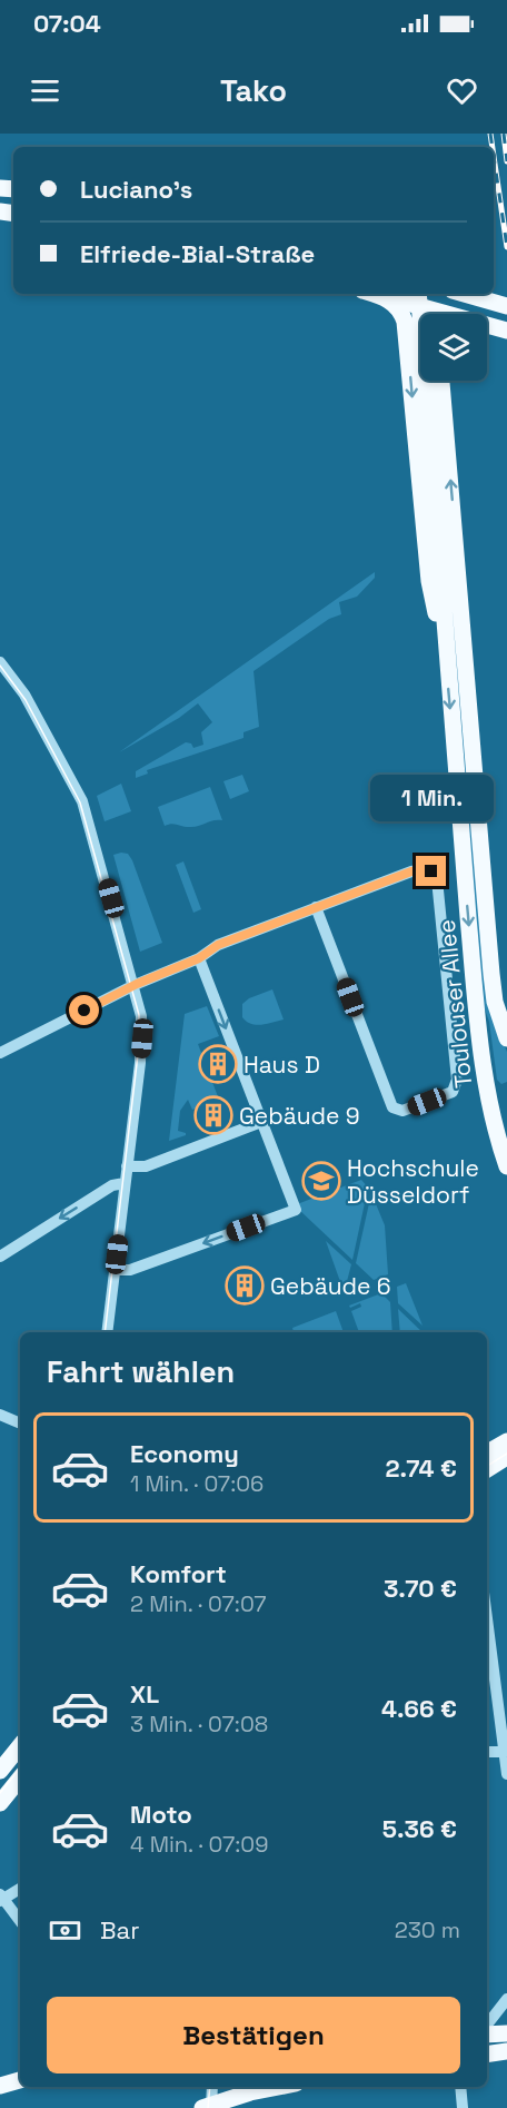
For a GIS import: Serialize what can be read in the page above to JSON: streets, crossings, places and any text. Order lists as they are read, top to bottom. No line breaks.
{"streets":{"main road":["Toulouser Allee"]},"places":{"building":["Haus D","Gebäude 9","Gebäude 6"],"school or university":["Hochschule Düsseldorf"]},"page":{"status":"07:04","header":"Tako","banner":["Luciano's","Elfriede-Bial-Straße"],"bubble":"1 Min.","heading":"Fahrt wählen","list":[{"name":"Economy","note":"1 Min. · 07:06","value":"2.74 €"},{"name":"Komfort","note":"2 Min. · 07:07","value":"3.70 €"},{"name":"XL","note":"3 Min. · 07:08","value":"4.66 €"},{"name":"Moto","note":"4 Min. · 07:09","value":"5.36 €"}],"pay":["Bar","230 m"],"buttons":"Bestätigen"}}
